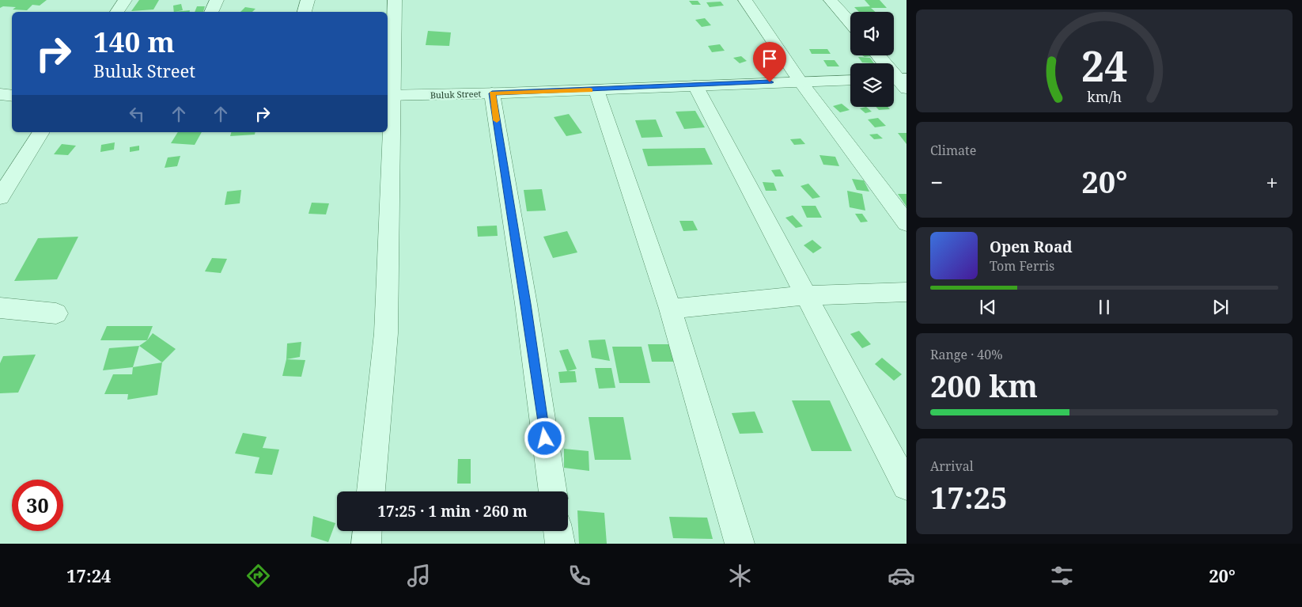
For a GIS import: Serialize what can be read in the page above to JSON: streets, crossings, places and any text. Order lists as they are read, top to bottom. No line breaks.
{"streets":{"street":["Buluk Street"]},"page":{"turn":["140 m","Buluk Street"],"tile":["Climate",["Range · 40%","200 km"],["Arrival","17:25"]],"heat":["−","20°","+"],"song":["Open Road","Tom Ferris"],"limit":"30","trip":"17:25 · 1 min · 260 m","tabs":["17:24","20°"],"gauge":["24","km/h"]}}
